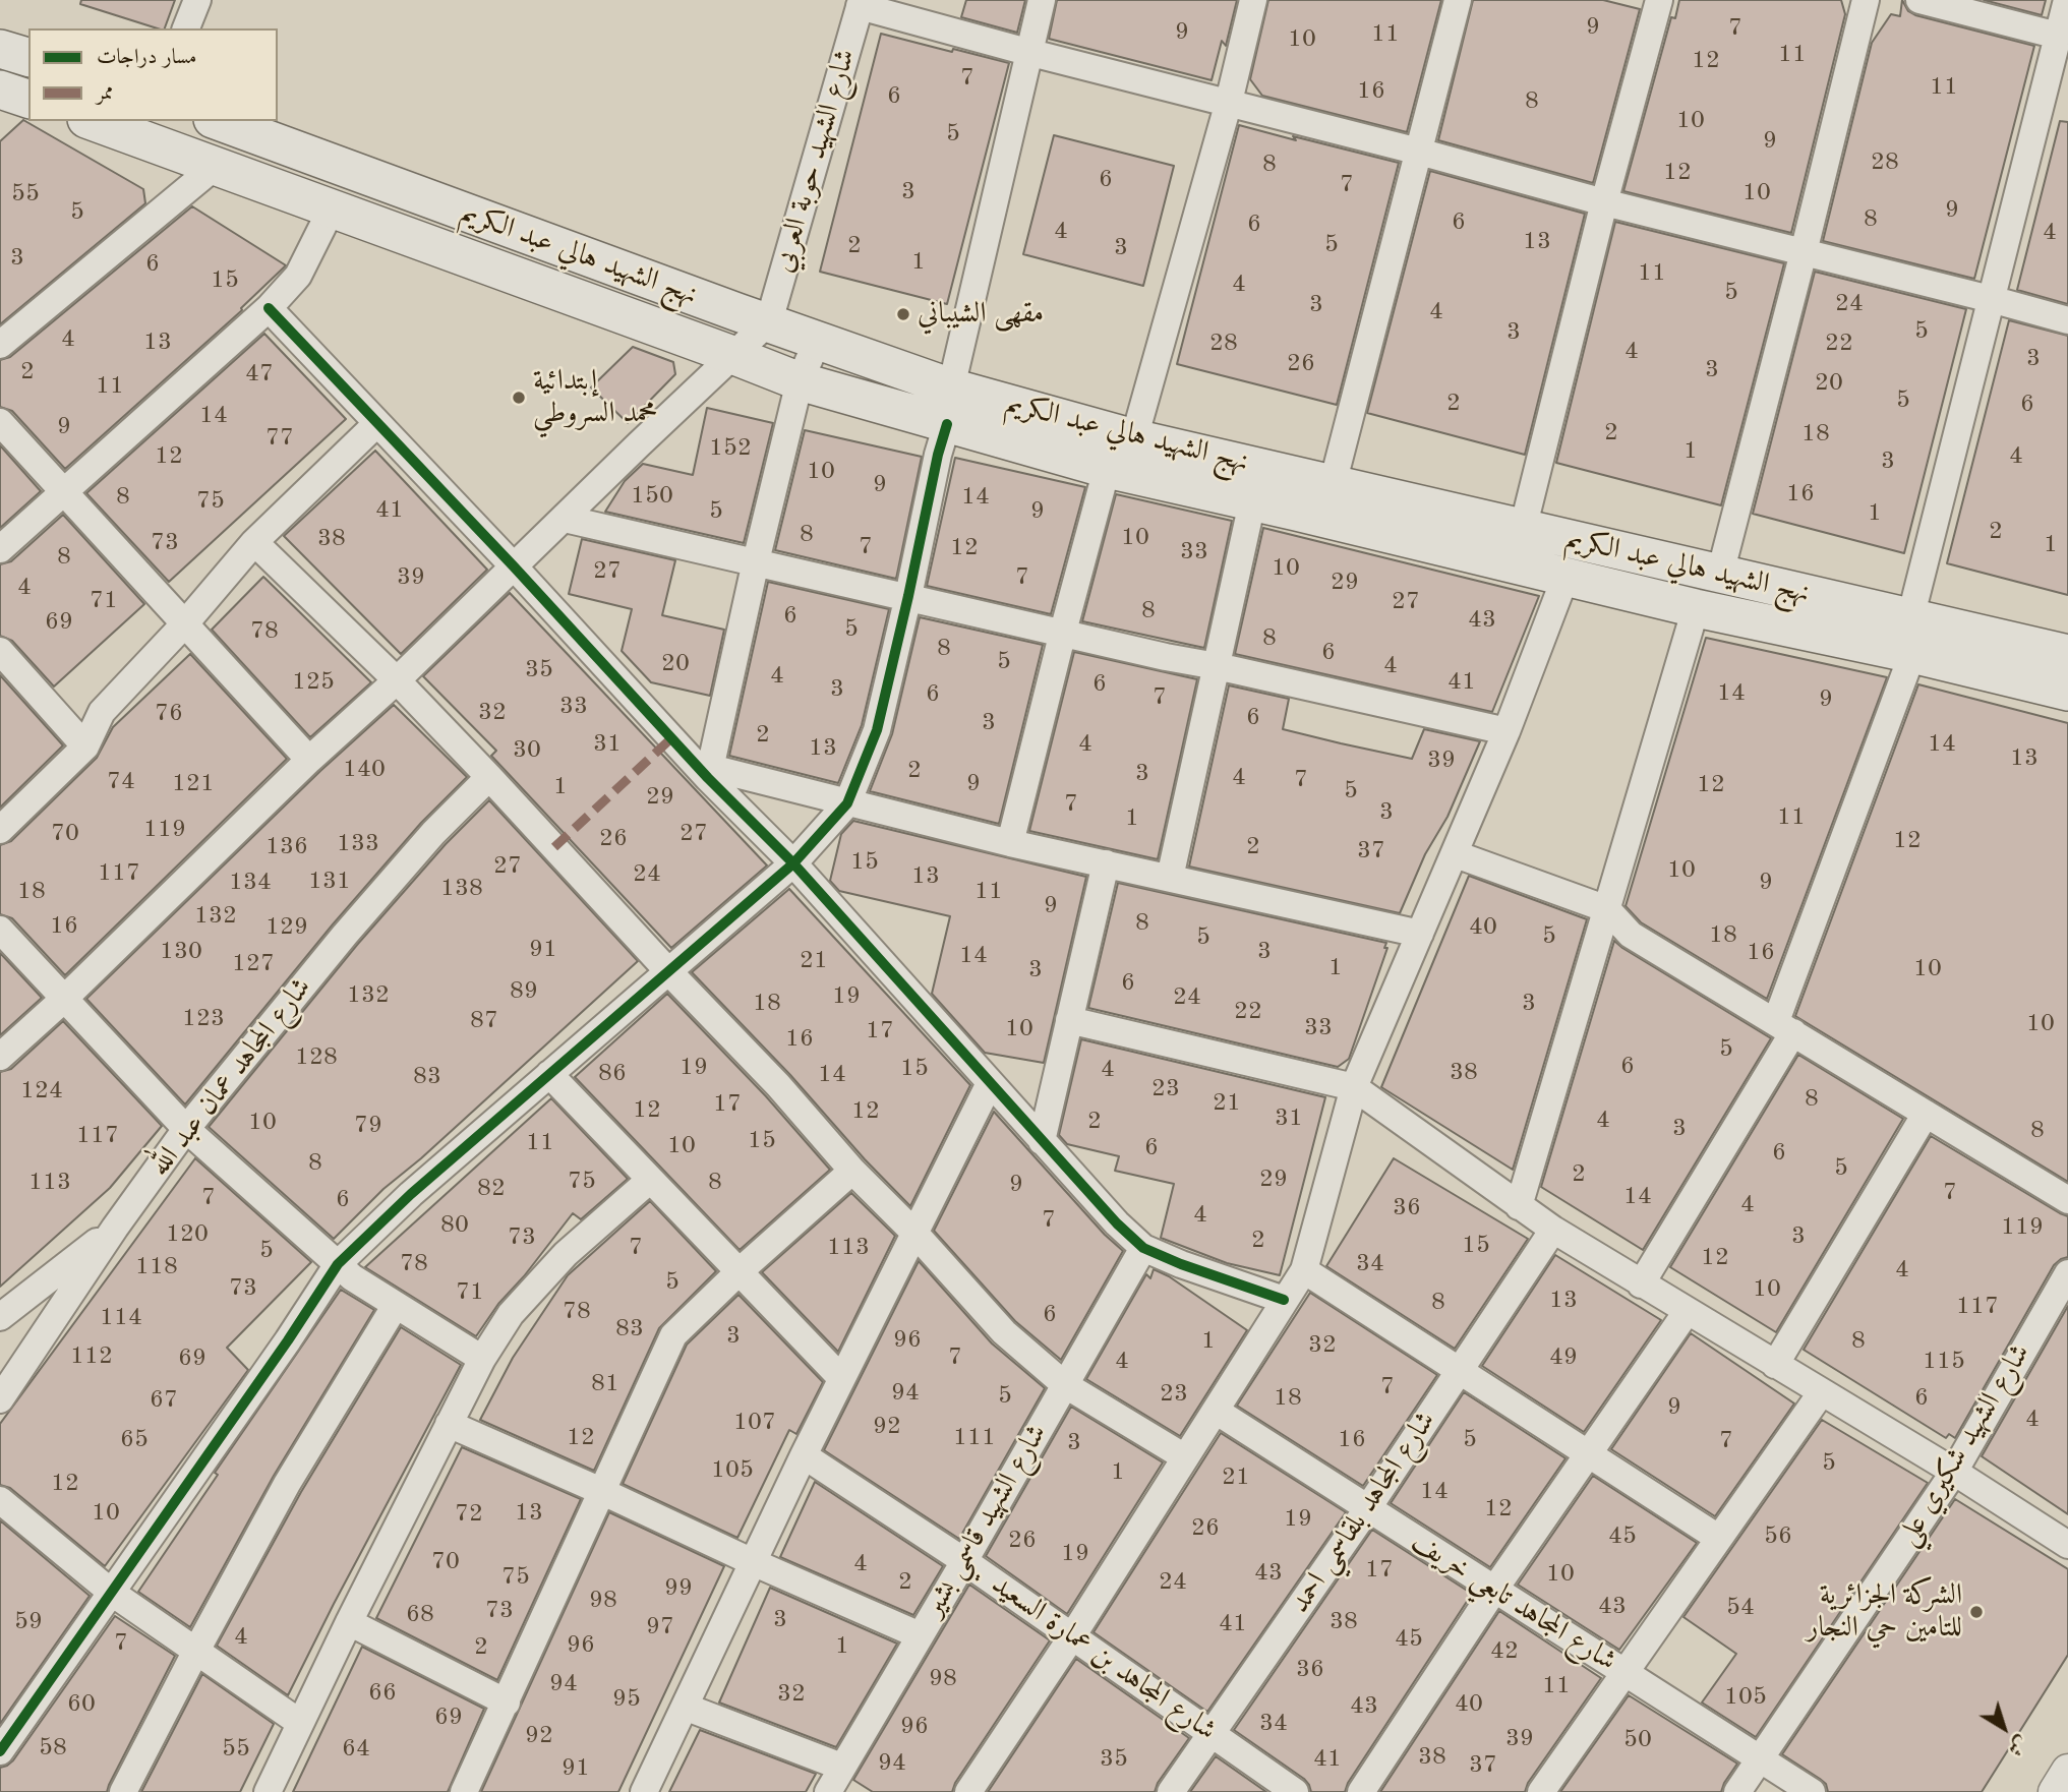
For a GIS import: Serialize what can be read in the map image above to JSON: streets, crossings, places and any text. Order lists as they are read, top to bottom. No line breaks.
{"streets":{"main road":["نهج الشهيد هالي عبد الكريم"],"street":["شارع الشهيد حوبة العربي","شارع المجاهد عمان عبد الله","شارع الشهيد شكيري علي","شارع المجاهد بلقاسمي احمد","شارع الشهيد قاسمي بشير","شارع المجاهد تابعي خريف","شارع المجاهد بن عمارة السعيد"]},"crossings":[["شارع الشهيد حوبة العربي","نهج الشهيد هالي عبد الكريم"],["شارع الشهيد شكيري علي","شارع المجاهد تابعي خريف"],["شارع المجاهد بلقاسمي احمد","شارع المجاهد تابعي خريف"],["شارع المجاهد بلقاسمي احمد","شارع المجاهد بن عمارة السعيد"],["شارع الشهيد قاسمي بشير","شارع المجاهد بن عمارة السعيد"]],"places":["مقهى الشيباني","إبتدائية محمد السروطي","الشركة الجزائرية للتامين حي النجار"],"house_numbers":["9","7","9","11","10","11","12","7","11","16","6","8","10","5","9","28","8","12","6","7","3","10","55","9","5","8","6","6","4","4","13","5","2","3","3","1","6","11","15","4","5","24","3","4","5","3","4","13","28","22","4","3","26","3","2","47","20","11","5","2","6","14","9","2","18","77","152","1","12","4","3","10","9","16","150","8","14","75","41","5","9","1","2","8","10","38","73","1","7","12","33","8","10","27","39","7","29","4","71","27","8","6","43","69","5","78","8","8","6","5","20","4","35","4","125","41","6","3","14","6","7","9","33","32","76","6","3","2","31","4","14","13","30","13","39","140","2","3","4","7","74","121","9","12","1","5","29","7","3","11","1","119","70","27","26","12","133","136","2","37","15","27","10","117","24","13","131","134","9","138","18","11","9","132","8","16","129","40","18","5","5","91","130","3","16","14","21","127","1","10","3","6","89","132","19","24","18","3","22","123","87","10","33","10","17","16","5","128","6","19","15","4","38","86","14","83","23","124","8","21","17","12","12","31","4","2","10","79","3","8","117","15","11","10","6","6","8","5","2","29","75","113","8","9","82","7","14","7","6","4","36","4","7","80","119","120","3","73","2","15","7","113","5","12","78","34","118","4","5","73","10","71","13","8","117","78","6","114","83","3","96","1","8","32","112","7","49","69","4","115","81","7","94","23","5","18","6","67","9","4","107","92","12","111","65","16","5","7","3","5","105","1","21","12","14","12","10","13","72","19","26","45","56","26","19","70","4","17","43","10","75","2","24","99","98","43","54","73","68","3","59","38","41","97","4","45","7","96","1","2","42","36","98","94","11","66","32","105","95","60","40","43","69","34","96","92","39","50","58","55","64","38","35","41","94","37","91"],"legend":["مسار دراجات","ممر"],"north":"bottom right"}
